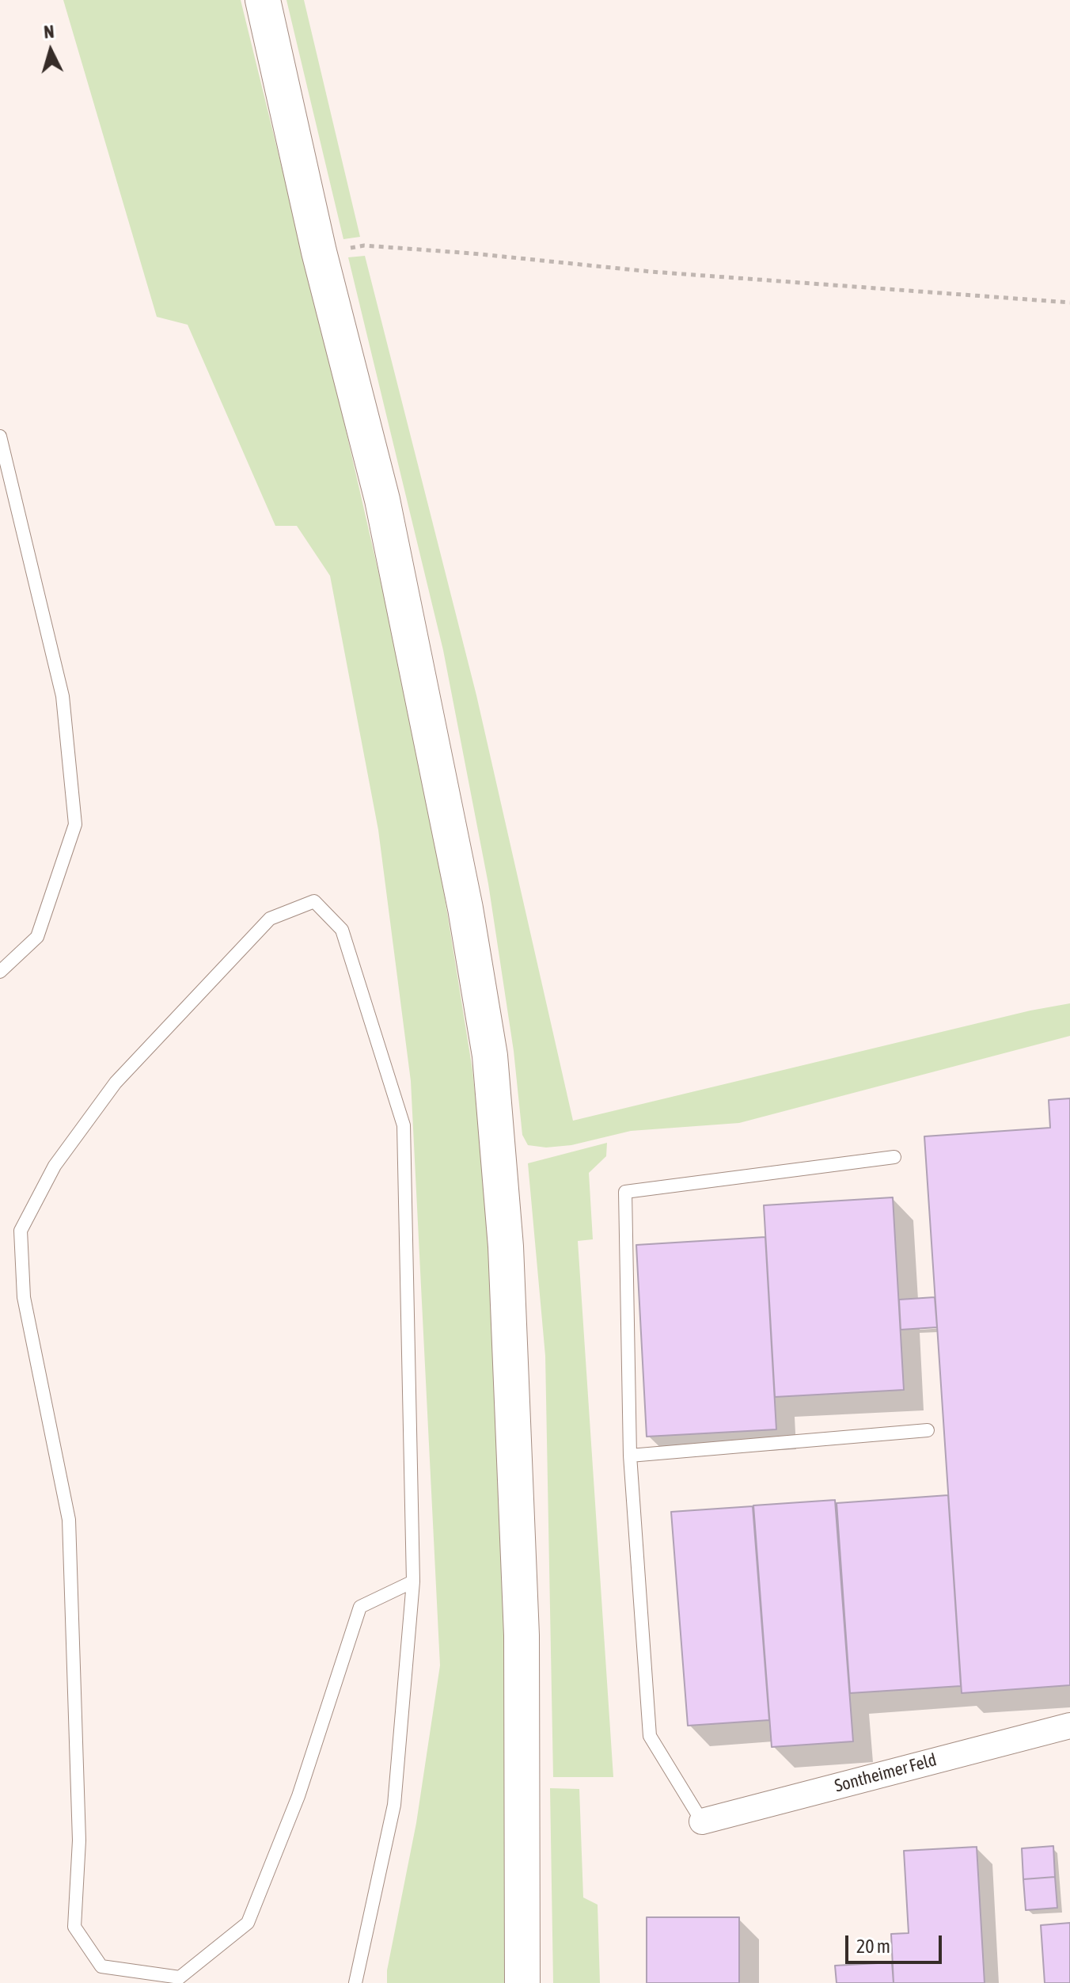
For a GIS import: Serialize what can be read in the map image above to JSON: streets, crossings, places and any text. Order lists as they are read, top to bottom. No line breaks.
{"streets":{"street":["Sontheimer Feld"]},"scale_bar":"20 m","north":"top"}
